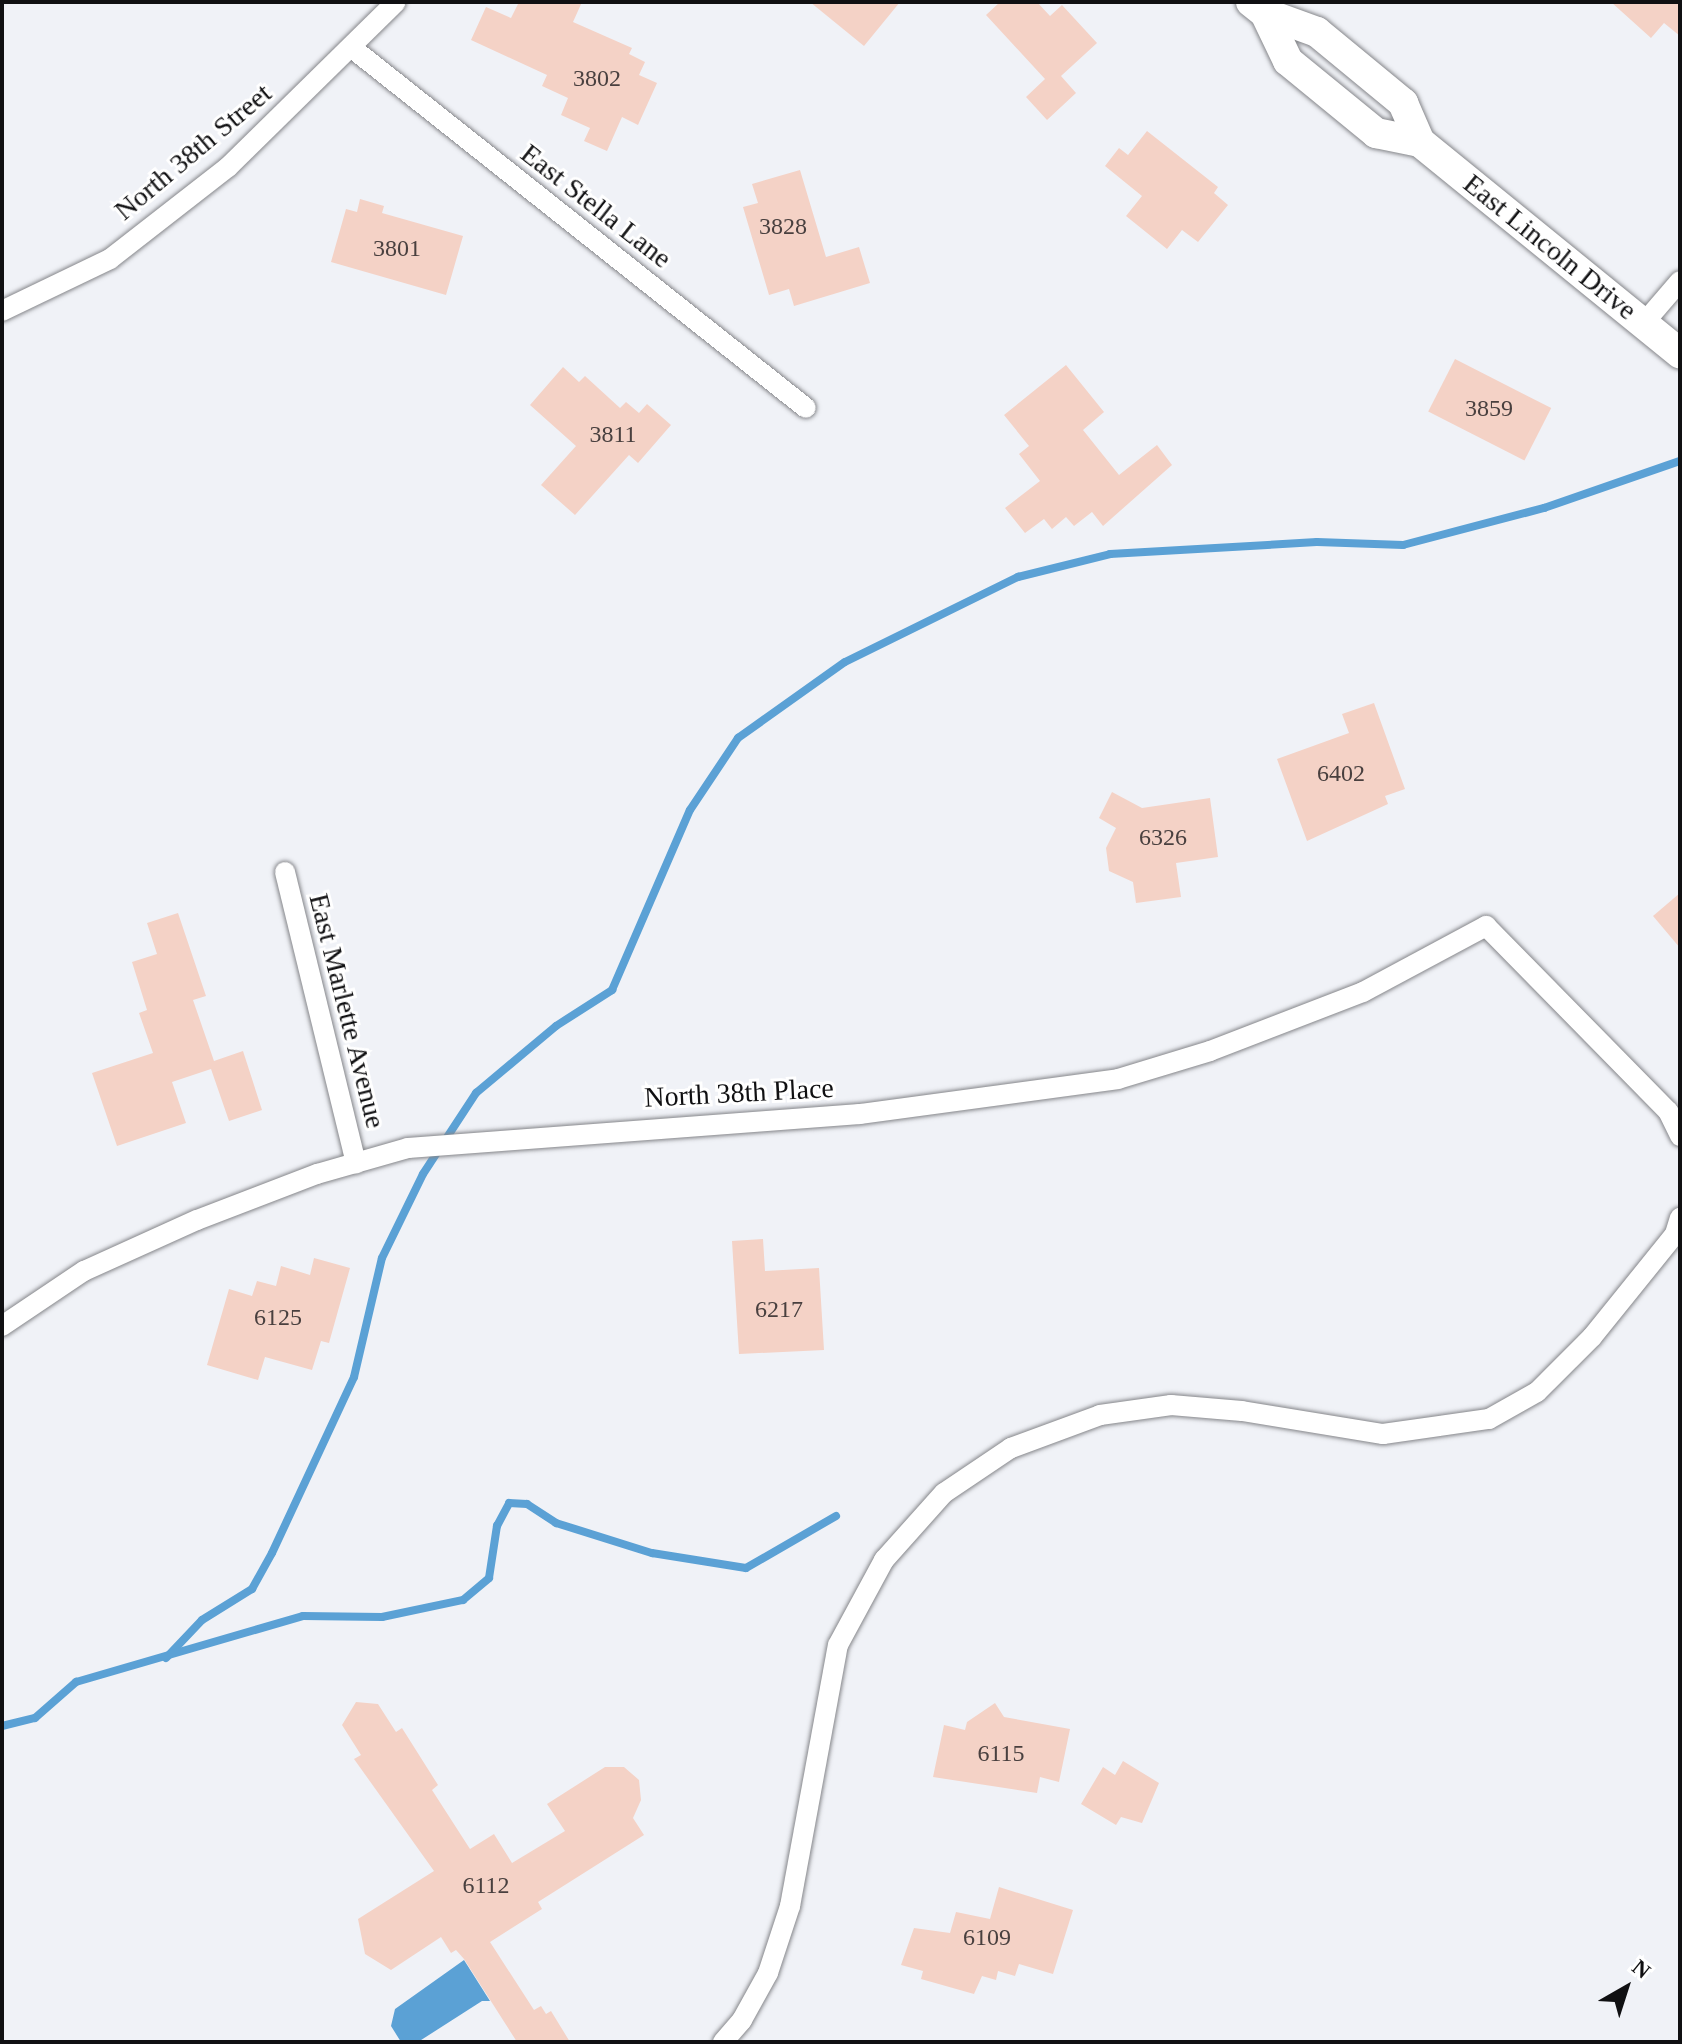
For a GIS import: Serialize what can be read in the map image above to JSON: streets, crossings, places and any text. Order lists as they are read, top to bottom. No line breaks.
{"streets":{"main road":["East Lincoln Drive"],"street":["North 38th Street","East Stella Lane","East Marlette Avenue","North 38th Place"]},"crossings":[["North 38th Street","East Stella Lane"],["East Marlette Avenue","North 38th Place"]],"house_numbers":["3802","3828","3801","3859","3811","6402","6326","6217","6125","6115","6112","6109"],"north":"top right"}
